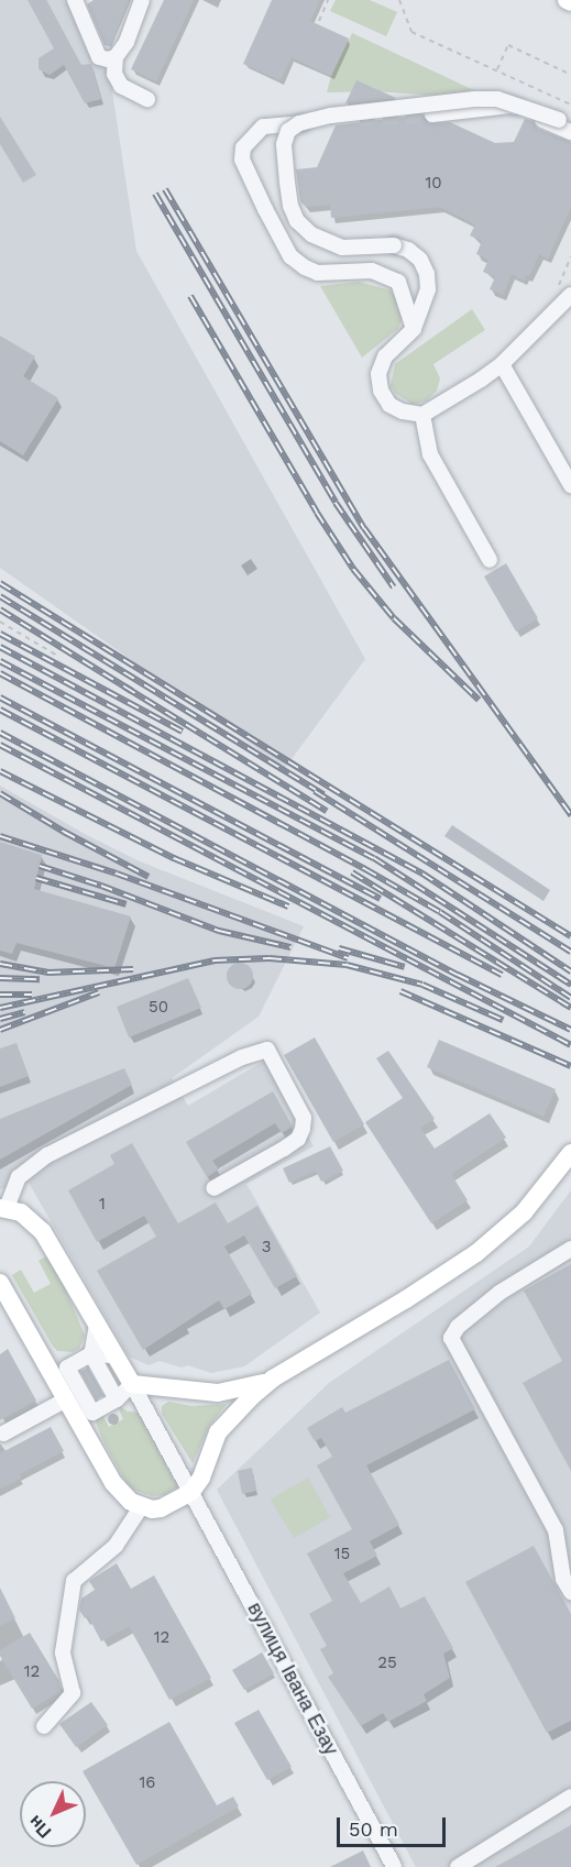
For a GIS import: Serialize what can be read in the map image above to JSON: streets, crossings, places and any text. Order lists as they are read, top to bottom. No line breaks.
{"streets":{"main road":["вулиця Івана Езау"]},"house_numbers":["10","50","1","3","15","12","25","12","16"],"scale_bar":"50 m","north":"bottom left"}
